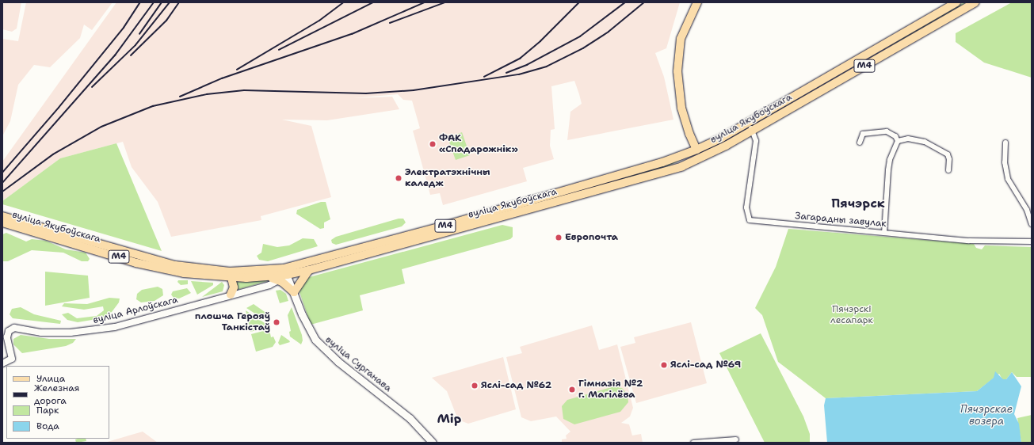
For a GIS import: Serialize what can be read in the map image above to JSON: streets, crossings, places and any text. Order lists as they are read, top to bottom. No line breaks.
{"streets":{"main road":["М4","вуліца Якубоўскага","вуліца Сурганава"],"street":["Загарадны завулак","вуліца Арлоўскага"]},"crossings":[["вуліца Якубоўскага","Загарадны завулак"],["вуліца Якубоўскага","вуліца Сурганава"]],"districts":["Пячэрск","Мір"],"water":["Пячэрскае возера"],"parks":["Пячэрскі лесапарк"],"places":["ФАК «Спадарожнік»","Электратэхнічны каледж","Европочта","плошча Герояў Танкістаў","Яслі-сад №69","Яслі-сад №62","Гімназія №2 г. Магілёва"],"legend":["Улица","Железная дорога","Парк","Вода"]}
